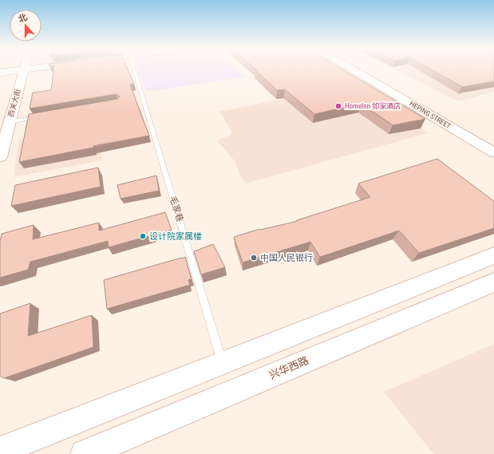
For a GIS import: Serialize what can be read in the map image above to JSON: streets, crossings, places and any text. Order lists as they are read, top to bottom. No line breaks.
{"streets":{"main road":["西关大街","HEPING STREET","兴华西路"],"lane":["毛家巷"]},"places":["HomeInn 如家酒店","设计院家属楼","中国人民银行"],"north":"top"}
